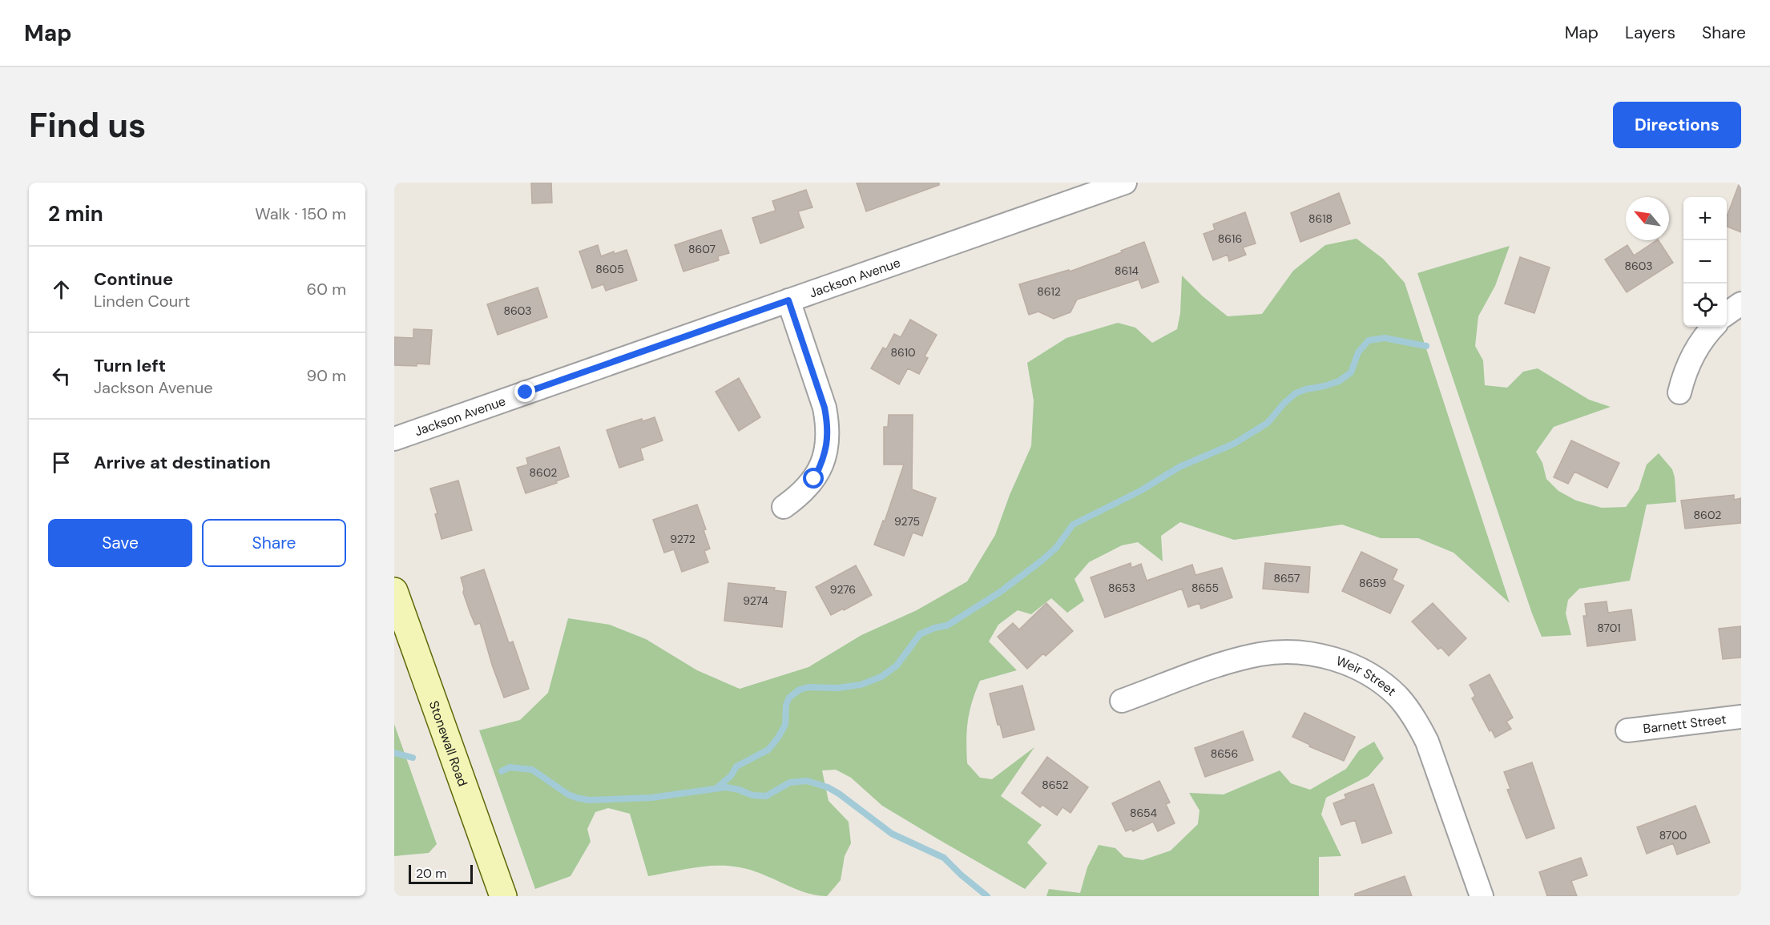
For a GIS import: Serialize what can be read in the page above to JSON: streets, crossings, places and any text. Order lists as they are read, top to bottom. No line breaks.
{"streets":{"street":["Jackson Avenue","Weir Street","Barnett Street","Stonewall Road"]},"house_numbers":["8618","8616","8607","8603","8605","8614","8612","8603","8610","8602","8602","9275","9272","8657","8659","8653","8655","9276","9274","8701","8656","8652","8654","8700"],"scale_bar":"20 m","north":"top left","page":{"header":"Map","nav":["Map","Layers","Share"],"buttons":["Directions",["Save","Share"]],"title":"Find us","heading":["2 min","Walk · 150 m"],"map_buttons":["+","−"],"list":[["Continue","Linden Court","60 m"],["Turn left","Jackson Avenue","90 m"],"Arrive at destination"],"scale":"20 m"}}
